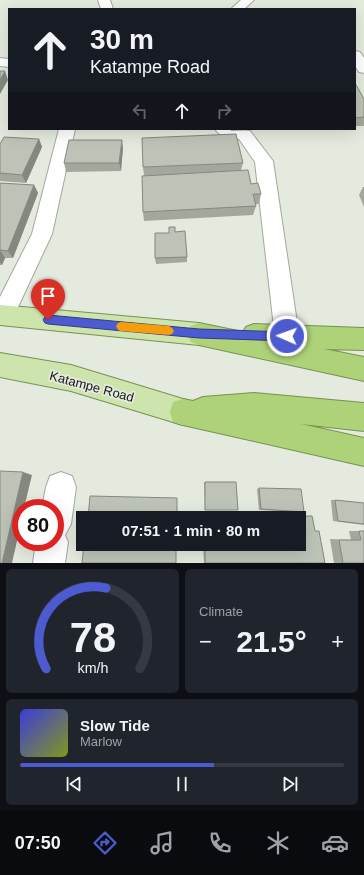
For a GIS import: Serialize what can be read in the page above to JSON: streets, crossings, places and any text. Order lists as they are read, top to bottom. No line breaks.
{"streets":{"main road":["Katampe Road"]},"page":{"turn":["30 m","Katampe Road"],"limit":"80","trip":"07:51 · 1 min · 80 m","tile":"Climate","heat":["−","21.5°","+"],"song":["Slow Tide","Marlow"],"tabs":"07:50","gauge":["78","km/h"]}}
